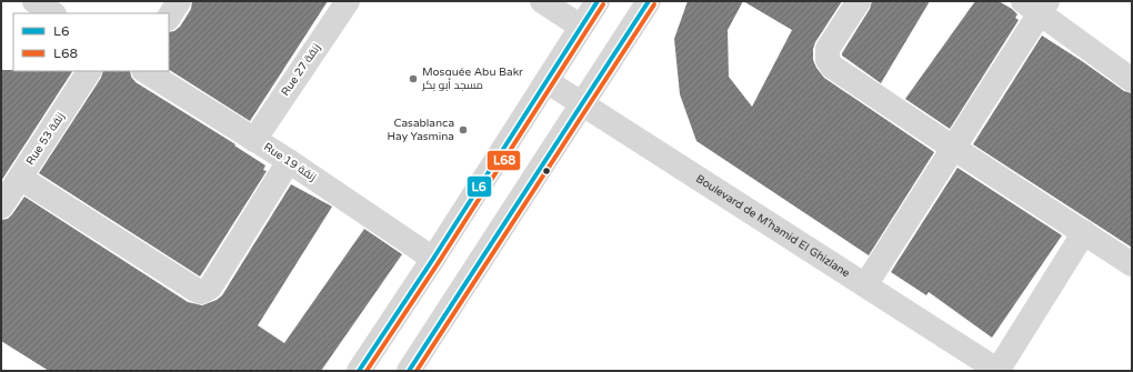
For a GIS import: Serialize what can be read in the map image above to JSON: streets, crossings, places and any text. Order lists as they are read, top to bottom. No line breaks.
{"streets":{"street":["Rue 27 زنقة","Rue 53 زنقة","Rue 19 زنقة","Boulevard de M'hamid El Ghizlane"]},"crossings":[["Rue 27 زنقة","Rue 19 زنقة"]],"places":["Mosquée Abu Bakr مسجد أبو بكر","Casablanca Hay Yasmina"],"lines":["transit line L6","transit line L68"],"legend":["L6","L68"]}
